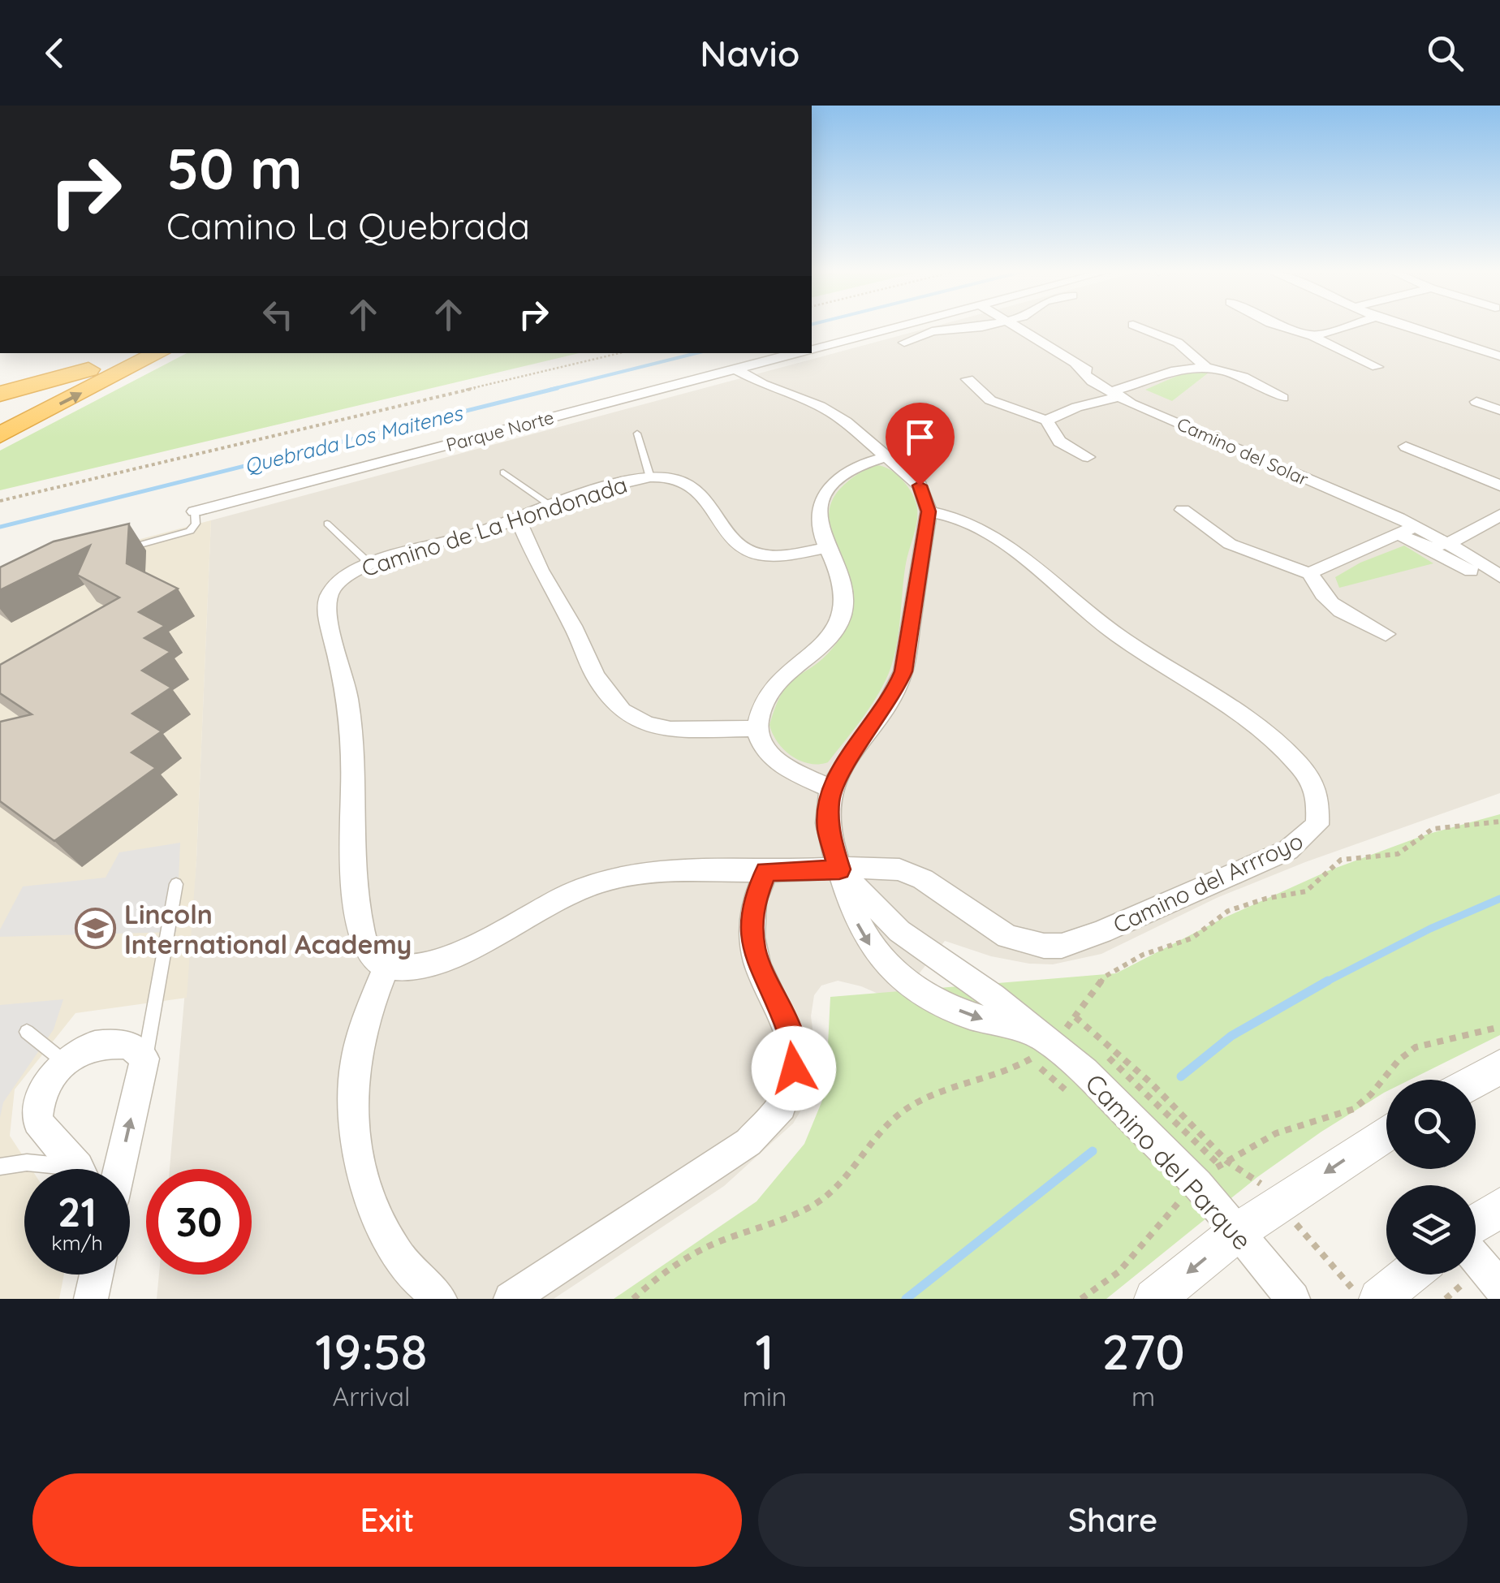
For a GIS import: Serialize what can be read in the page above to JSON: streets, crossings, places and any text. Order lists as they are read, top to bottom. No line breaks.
{"streets":{"street":["Parque Norte","Camino del Solar","Camino de La Hondonada","Camino del Arrroyo","Camino del Parque"]},"crossings":[["Camino del Arrroyo","Camino del Parque"]],"water":["Quebrada Los Maitenes"],"places":{"school or university":["Lincoln International Academy"]},"page":{"header":"Navio","turn":["50 m","Camino La Quebrada"],"speed":"21 km/h","limit":"30","eta":["19:58","Arrival","1","min","270","m"],"buttons":["Exit","Share"]}}
